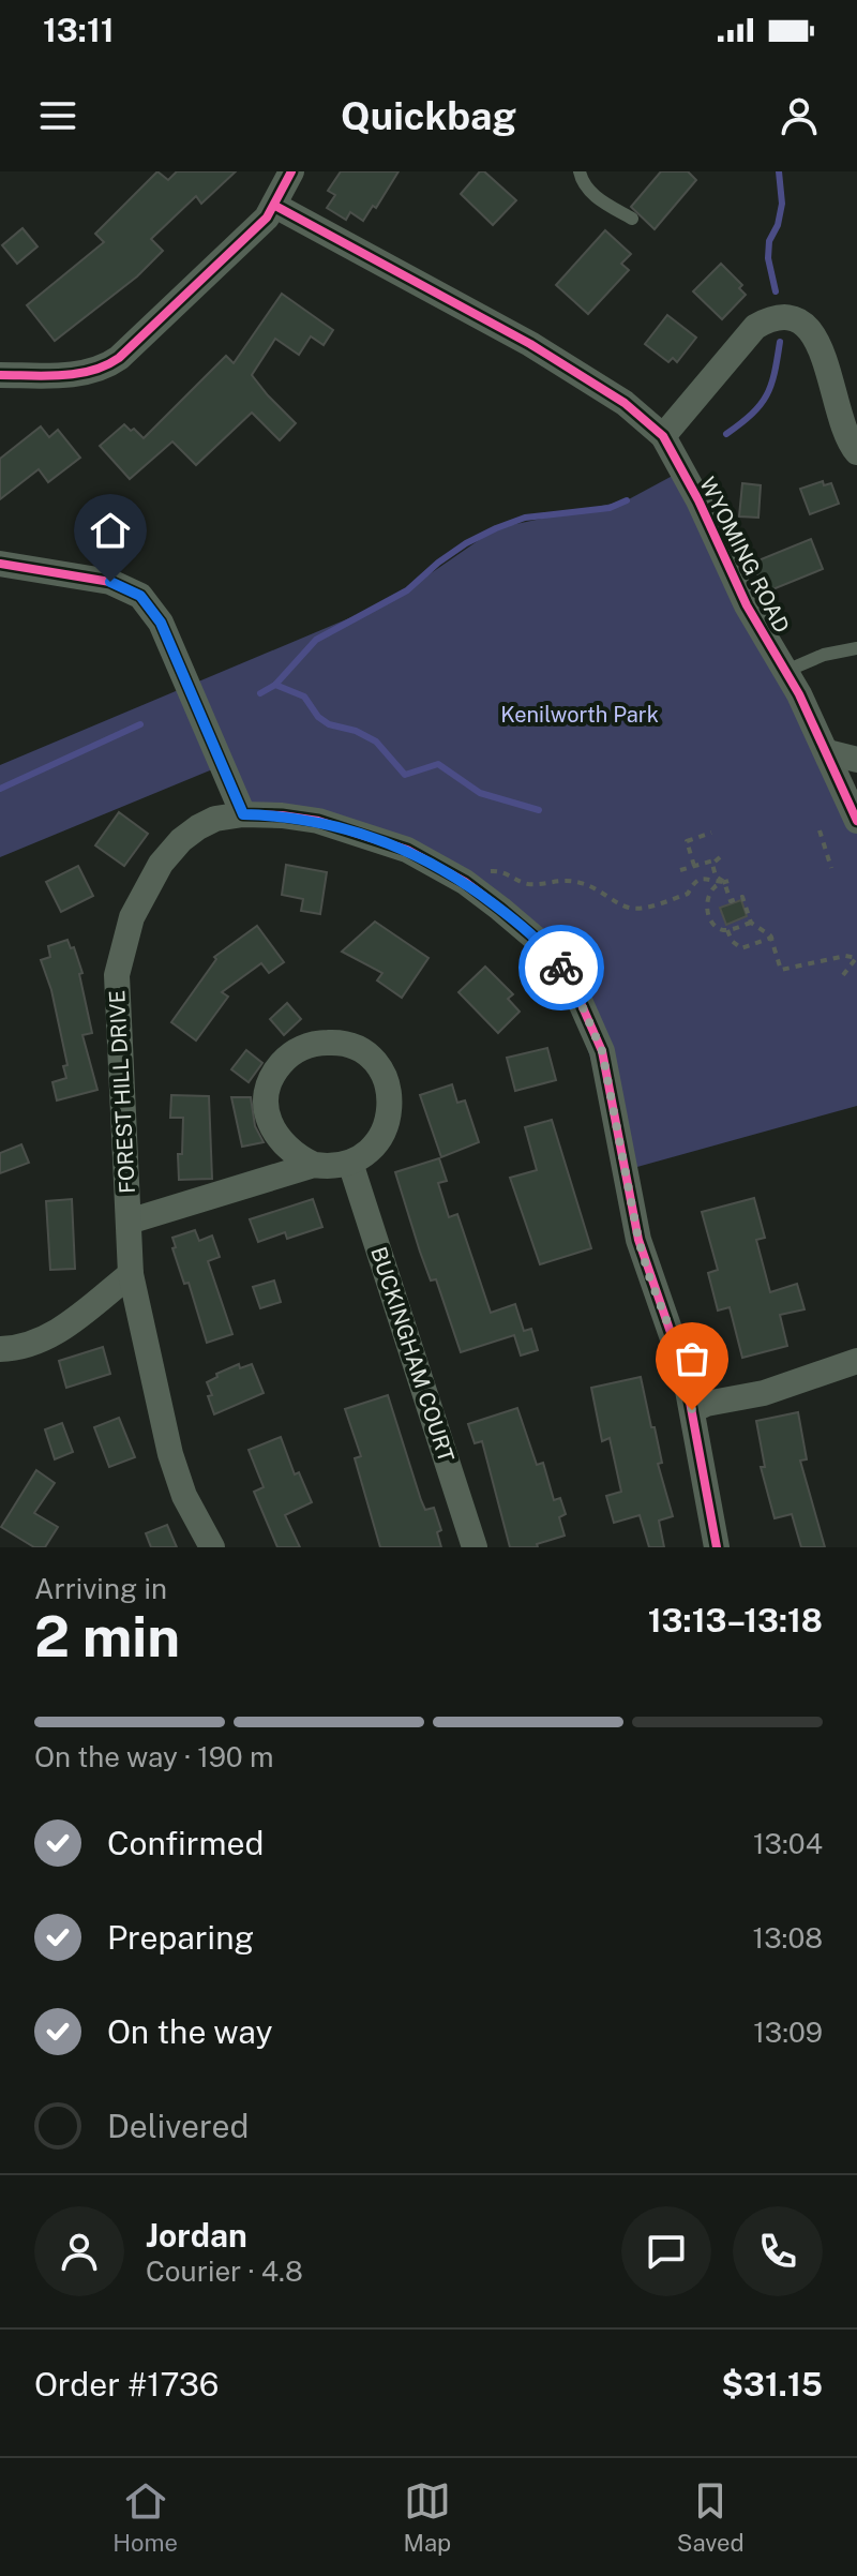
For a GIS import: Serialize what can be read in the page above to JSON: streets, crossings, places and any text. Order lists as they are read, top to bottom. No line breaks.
{"streets":{"street":["WYOMING ROAD","FOREST HILL DRIVE","BUCKINGHAM COURT"]},"parks":["Kenilworth Park"],"page":{"status":"13:11","header":"Quickbag","heading":["2 min","Arriving in","13:13–13:18"],"panel":["Jordan","Courier · 4.8","Order #1736","$31.15"],"bar":"On the way · 190 m","list":[["Confirmed","13:04"],["Preparing","13:08"],["On the way","13:09"],"Delivered"],"tabs":["Home","Map","Saved"]}}
